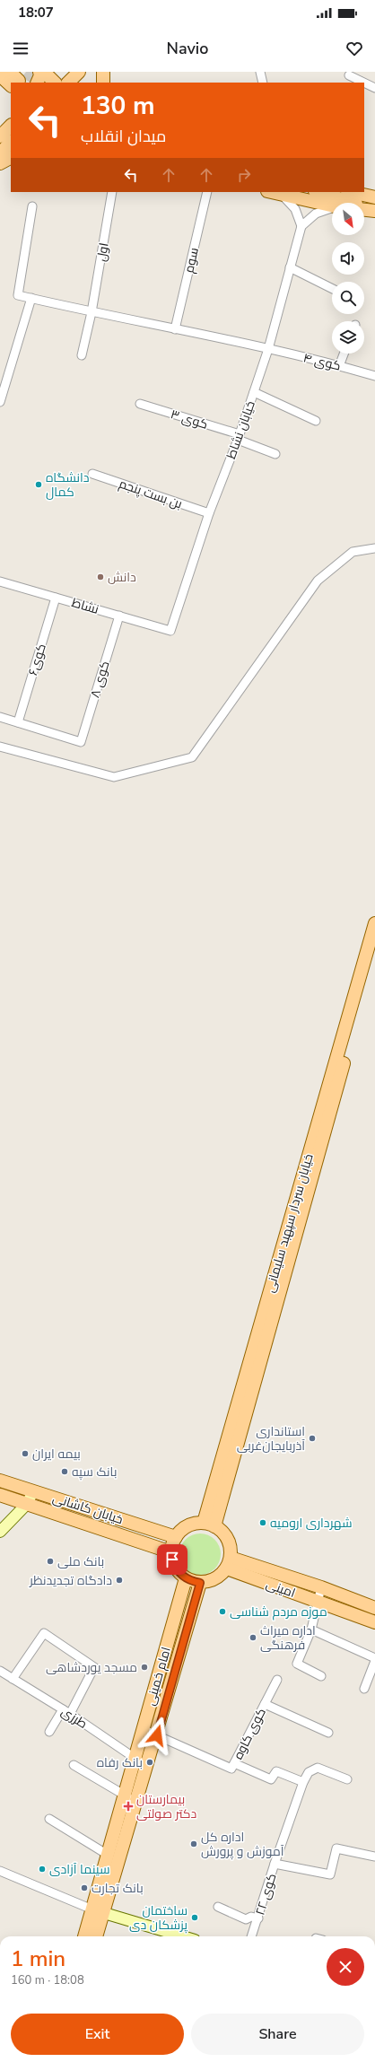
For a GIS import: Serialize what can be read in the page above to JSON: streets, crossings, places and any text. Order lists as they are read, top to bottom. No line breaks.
{"streets":{"main road":["خیابان سردار سپهبد سلیمانی","خیابان کاشانی","امینی","امام خمینی"],"street":["اول","سوم","کوی ۴","کوی ۳","خیابان نشاط","بن بست پنجم","نشاط","کوی۶","کوی ۸","طرزی","کوی کاوه","کوی ۲۲"]},"crossings":[["اول","کوی ۴"],["سوم","کوی ۴"],["کوی ۴","خیابان نشاط"],["کوی ۳","خیابان نشاط"],["خیابان نشاط","بن بست پنجم"],["خیابان نشاط","نشاط"],["نشاط","کوی۶"],["نشاط","کوی ۸"],["کوی۶","کوی ۸"],["خیابان سردار سپهبد سلیمانی","خیابان کاشانی"],["خیابان سردار سپهبد سلیمانی","امینی"],["خیابان سردار سپهبد سلیمانی","امام خمینی"],["خیابان کاشانی","امینی"],["خیابان کاشانی","امام خمینی"],["امینی","امام خمینی"],["امام خمینی","طرزی"]],"places":{"other":["دانشگاه کمال","دانش","استانداری آذربایجان‌غربی","بیمه ایران","بانک سپه","شهرداری ارومیه","بانک ملی","دادگاه تجدیدنظر","موزه مردم شناسی","اداره میراث فرهنگی","مسجد یوردشاهی","بانک رفاه","اداره کل آموزش و پرورش","سینما آزادی","بانک تجارت","ساختمان پزشکان دی"],"health":["بیمارستان دکتر صولتی"]},"north":"bottom right","page":{"status":"18:07","header":"Navio","turn":["130 m","میدان انقلاب"],"heading":["1 min","160 m · 18:08"],"buttons":["Exit","Share"]}}
